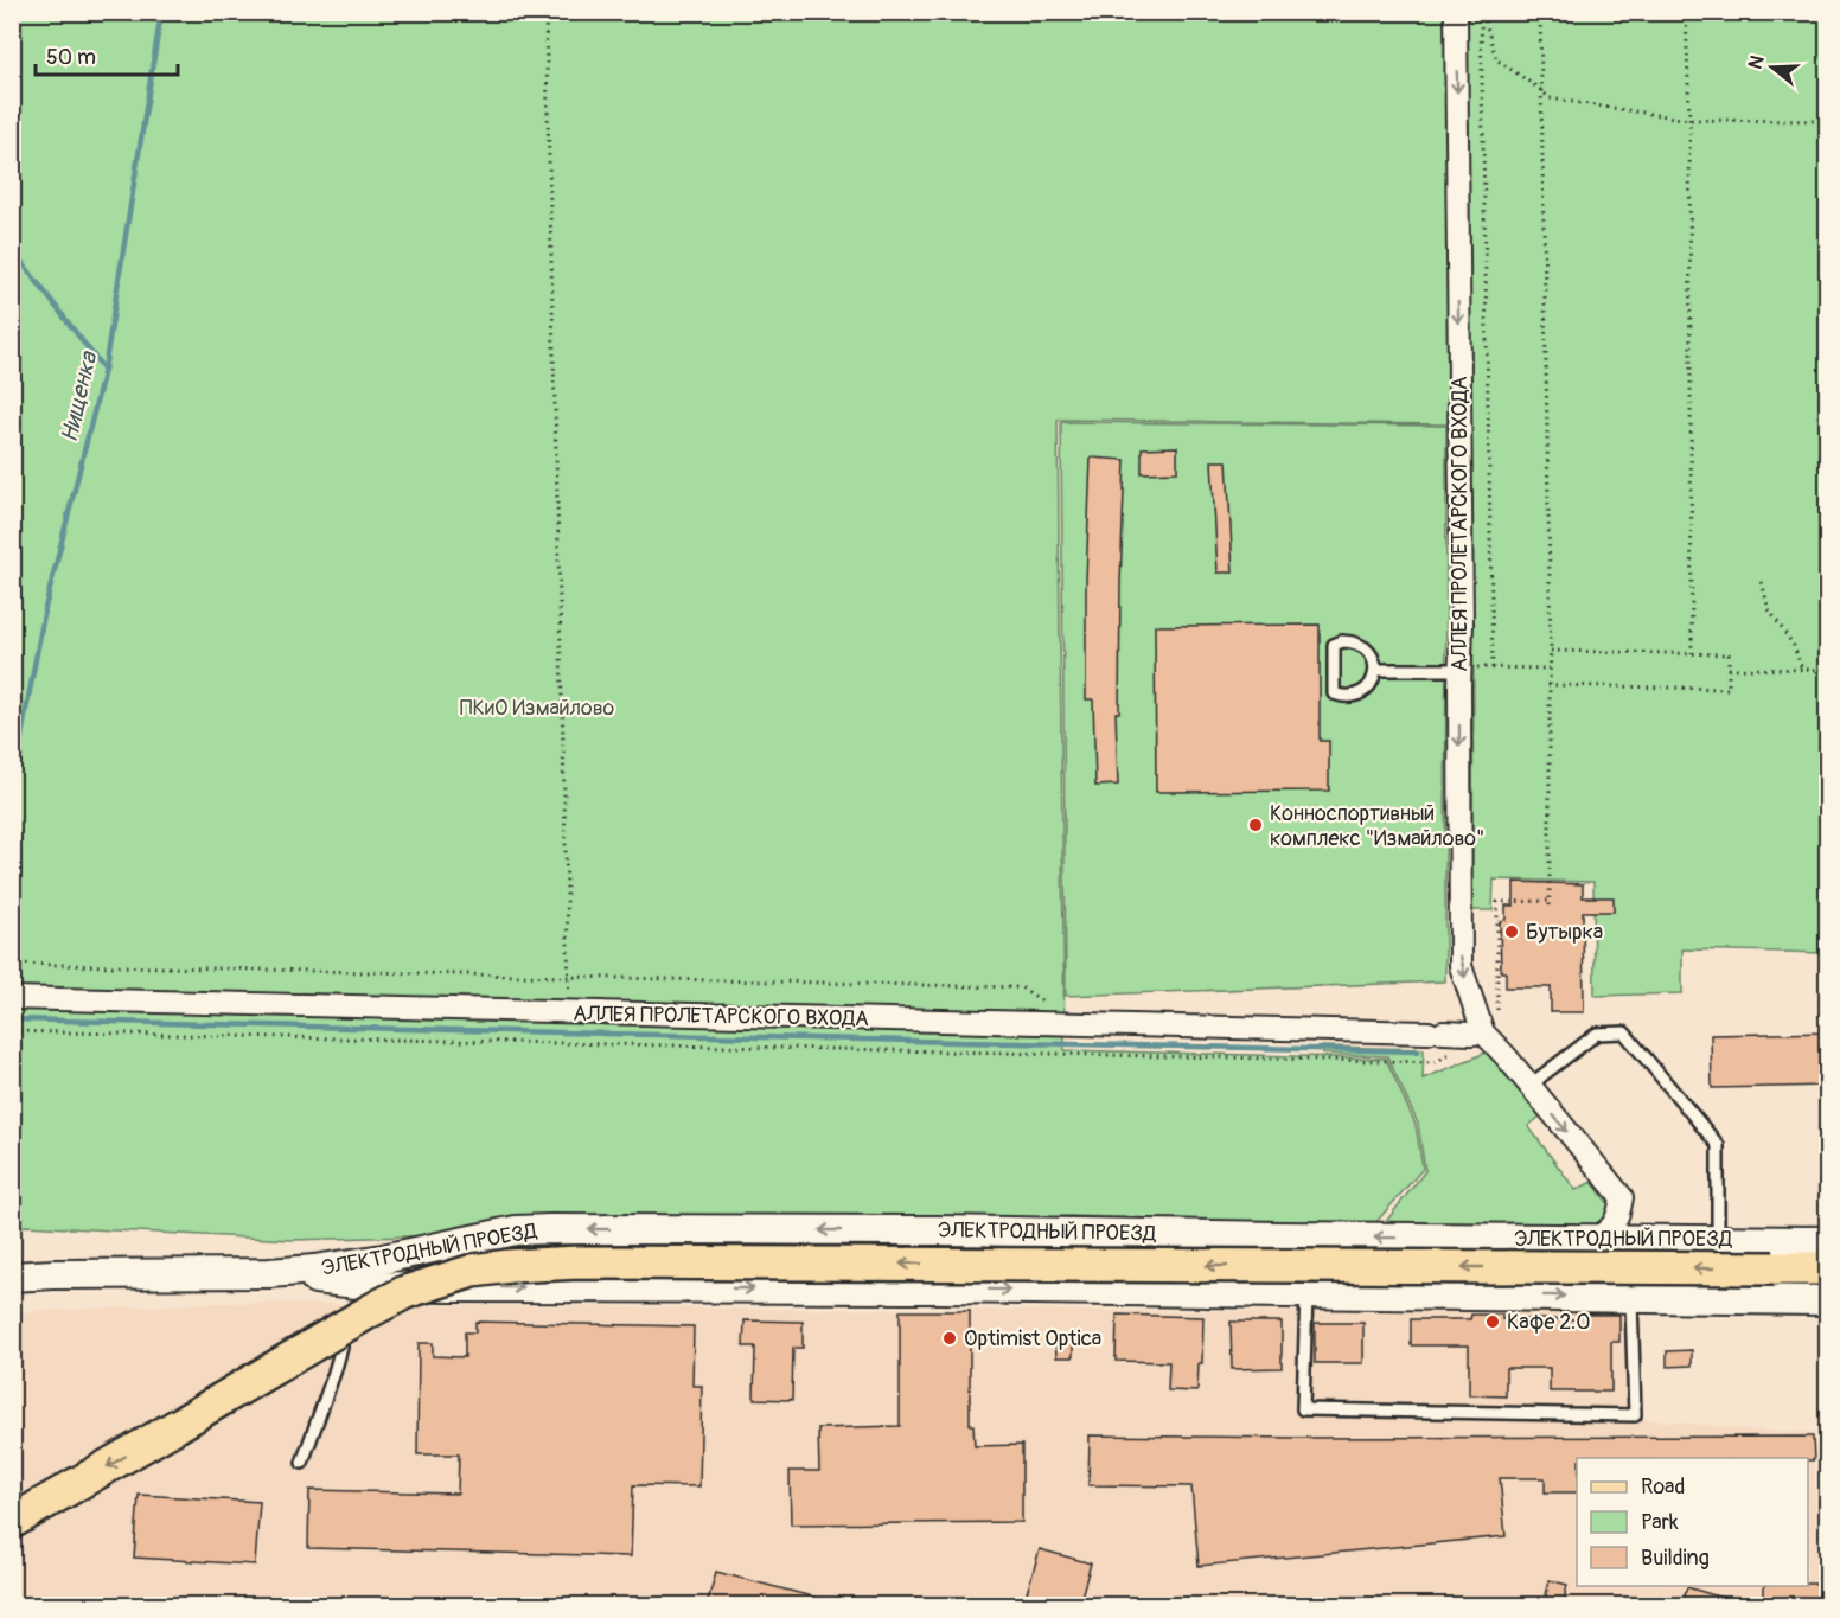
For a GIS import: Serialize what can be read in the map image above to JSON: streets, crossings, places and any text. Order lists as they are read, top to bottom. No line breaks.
{"streets":{"street":["АЛЛЕЯ ПРОЛЕТАРСКОГО ВХОДА","ЭЛЕКТРОДНЫЙ ПРОЕЗД"]},"crossings":[["АЛЛЕЯ ПРОЛЕТАРСКОГО ВХОДА","ЭЛЕКТРОДНЫЙ ПРОЕЗД"]],"one_way":["АЛЛЕЯ ПРОЛЕТАРСКОГО ВХОДА"],"water":["Нищенка"],"parks":["ПКиО Измайлово"],"places":["Конноспортивный комплекс \"Измайлово\"","Бутырка","Кафе 2.0","Optimist Optica"],"legend":["Road","Park","Building"],"scale_bar":"50 m","north":"left"}
